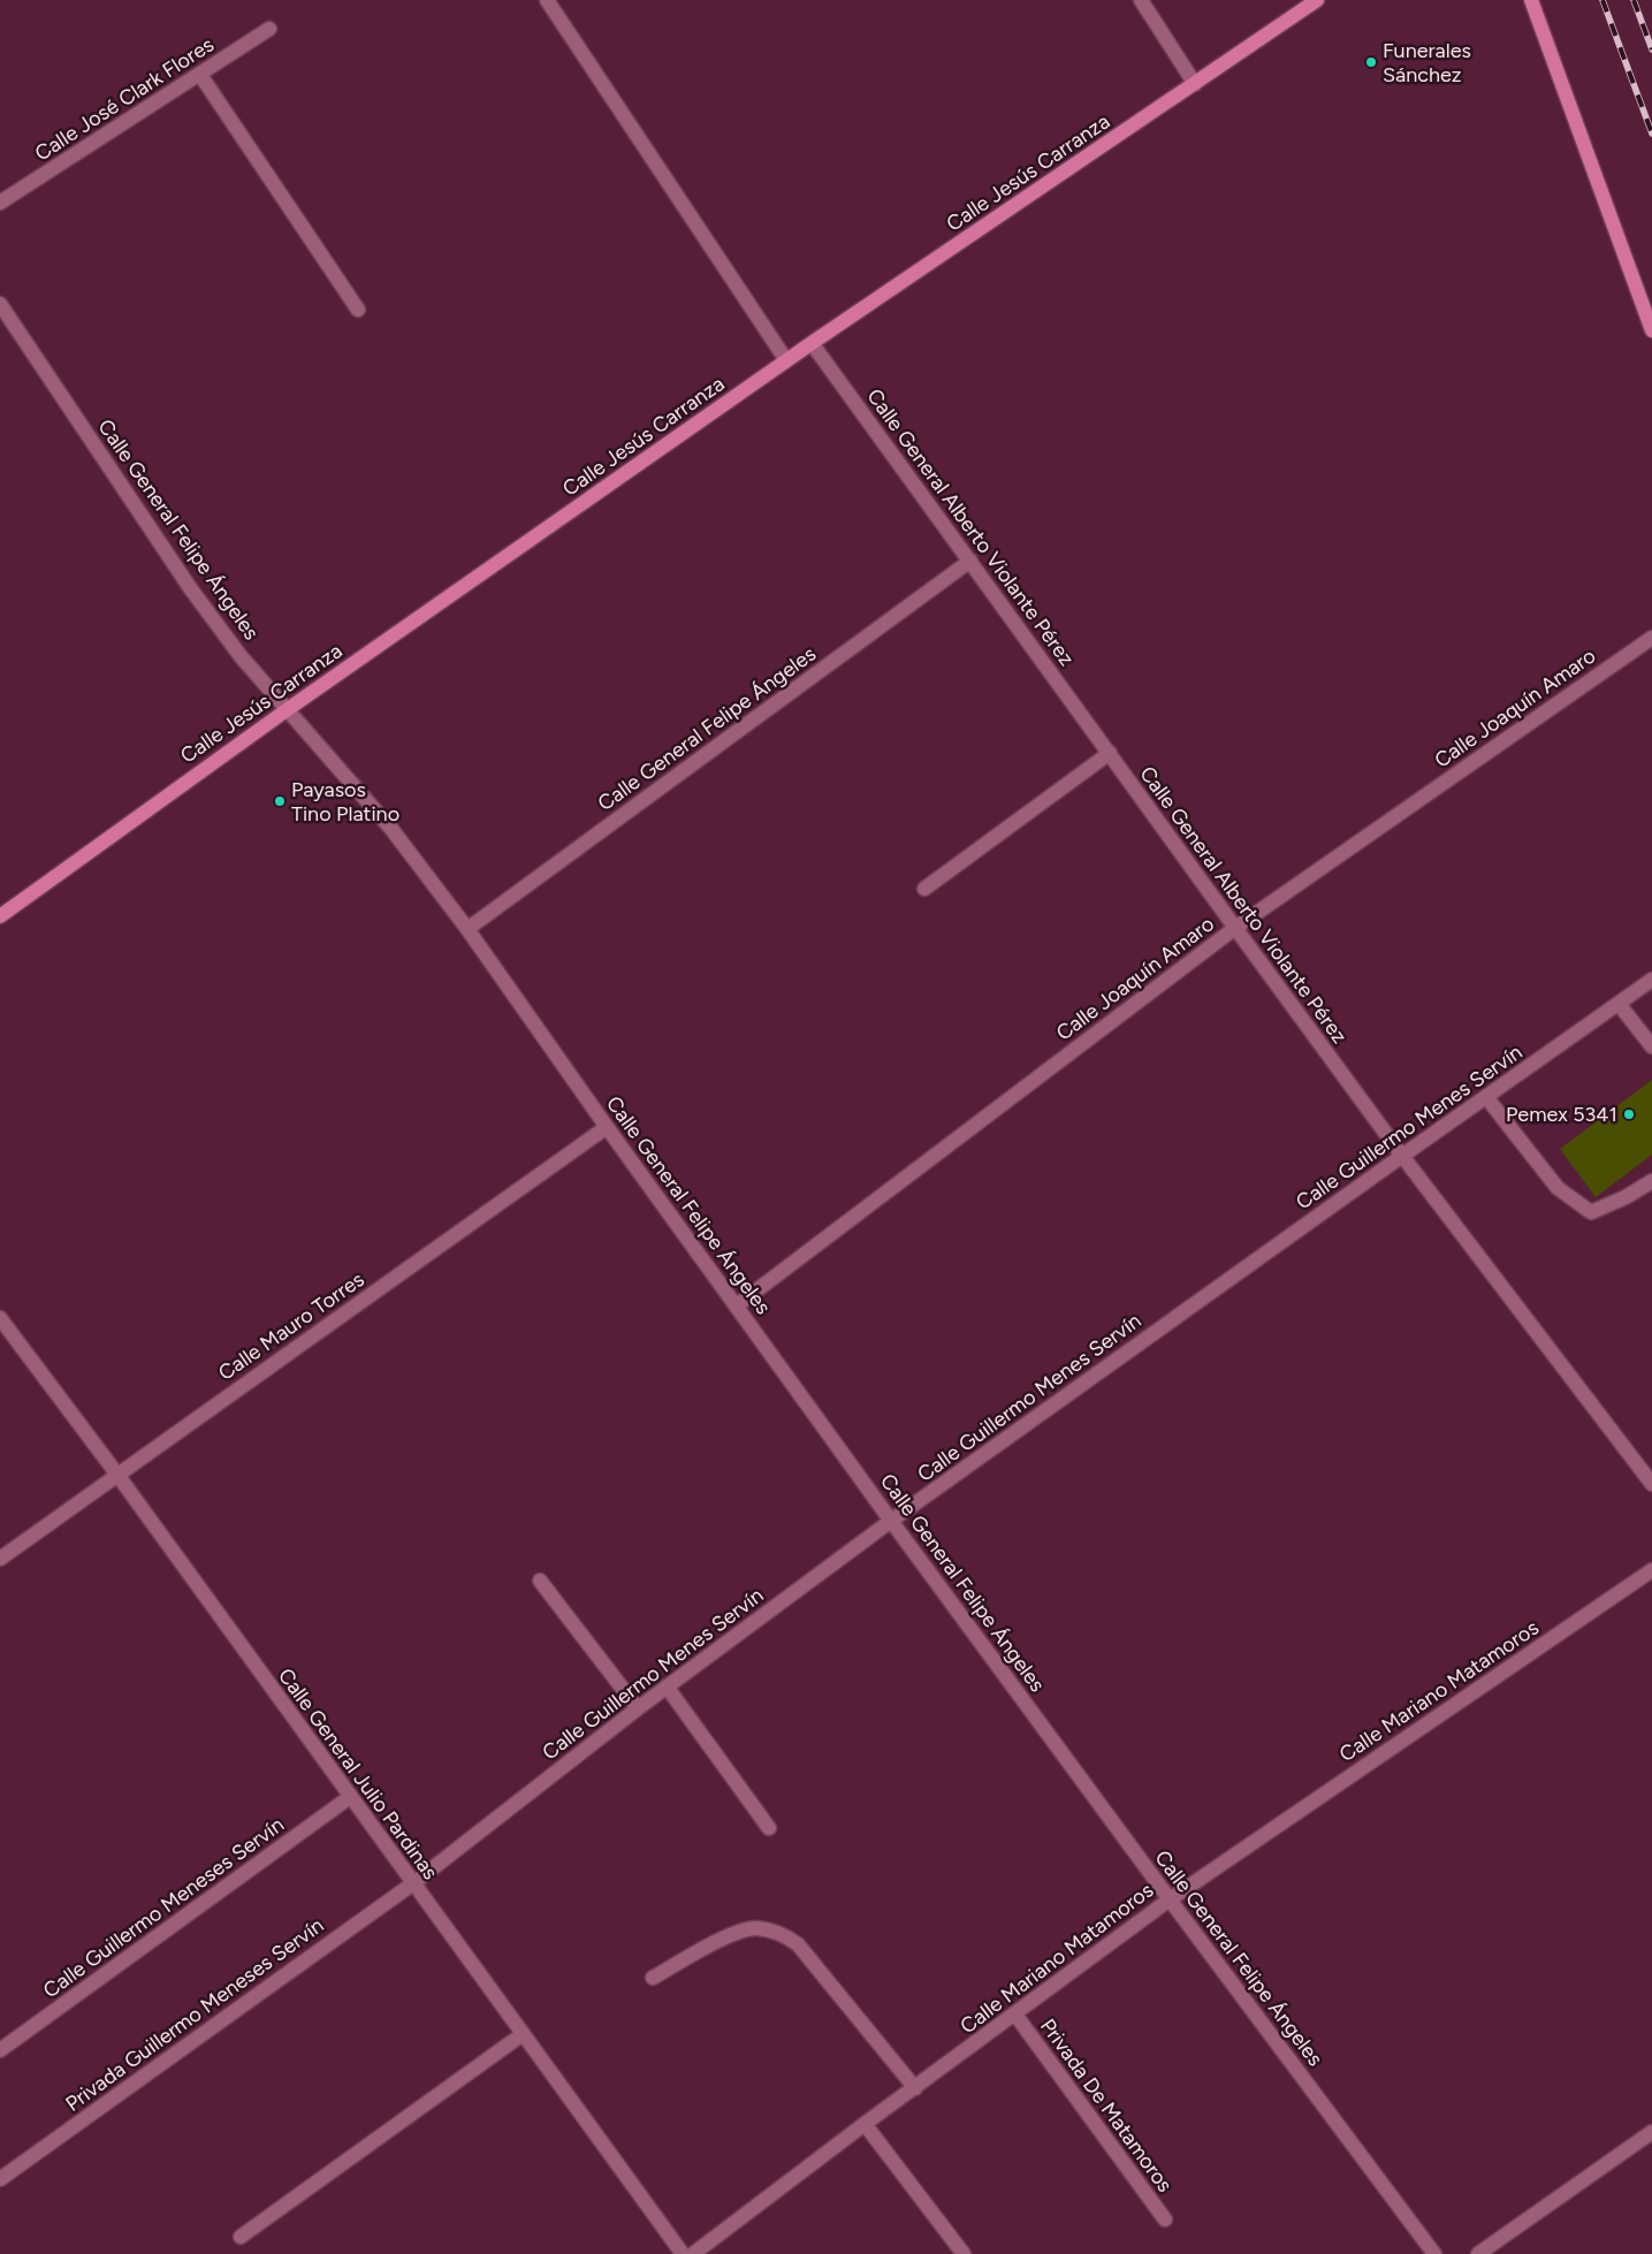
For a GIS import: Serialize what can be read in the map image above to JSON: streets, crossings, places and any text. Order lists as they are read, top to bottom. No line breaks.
{"streets":{"main road":["Calle Jesús Carranza"],"street":["Calle José Clark Flores","Calle General Alberto Violante Pérez","Calle General Felipe Ángeles","Calle Joaquín Amaro","Calle Guillermo Menes Servín","Calle Mauro Torres","Calle Mariano Matamoros","Calle General Julio Pardinas","Calle Guillermo Meneses Servín","Privada Guillermo Meneses Servín","Privada De Matamoros"]},"crossings":[["Calle Jesús Carranza","Calle General Alberto Violante Pérez"],["Calle Jesús Carranza","Calle General Felipe Ángeles"],["Calle General Alberto Violante Pérez","Calle General Felipe Ángeles"],["Calle General Alberto Violante Pérez","Calle Joaquín Amaro"],["Calle General Alberto Violante Pérez","Calle Guillermo Menes Servín"],["Calle General Felipe Ángeles","Calle Joaquín Amaro"],["Calle General Felipe Ángeles","Calle Guillermo Menes Servín"],["Calle General Felipe Ángeles","Calle Mauro Torres"],["Calle General Felipe Ángeles","Calle Mariano Matamoros"],["Calle Guillermo Menes Servín","Calle General Julio Pardinas"],["Calle Guillermo Menes Servín","Privada Guillermo Meneses Servín"],["Calle Mauro Torres","Calle General Julio Pardinas"],["Calle Mariano Matamoros","Privada De Matamoros"],["Calle General Julio Pardinas","Calle Guillermo Meneses Servín"],["Calle General Julio Pardinas","Privada Guillermo Meneses Servín"]],"places":["Funerales Sánchez","Payasos Tino Platino","Pemex 5341"]}
